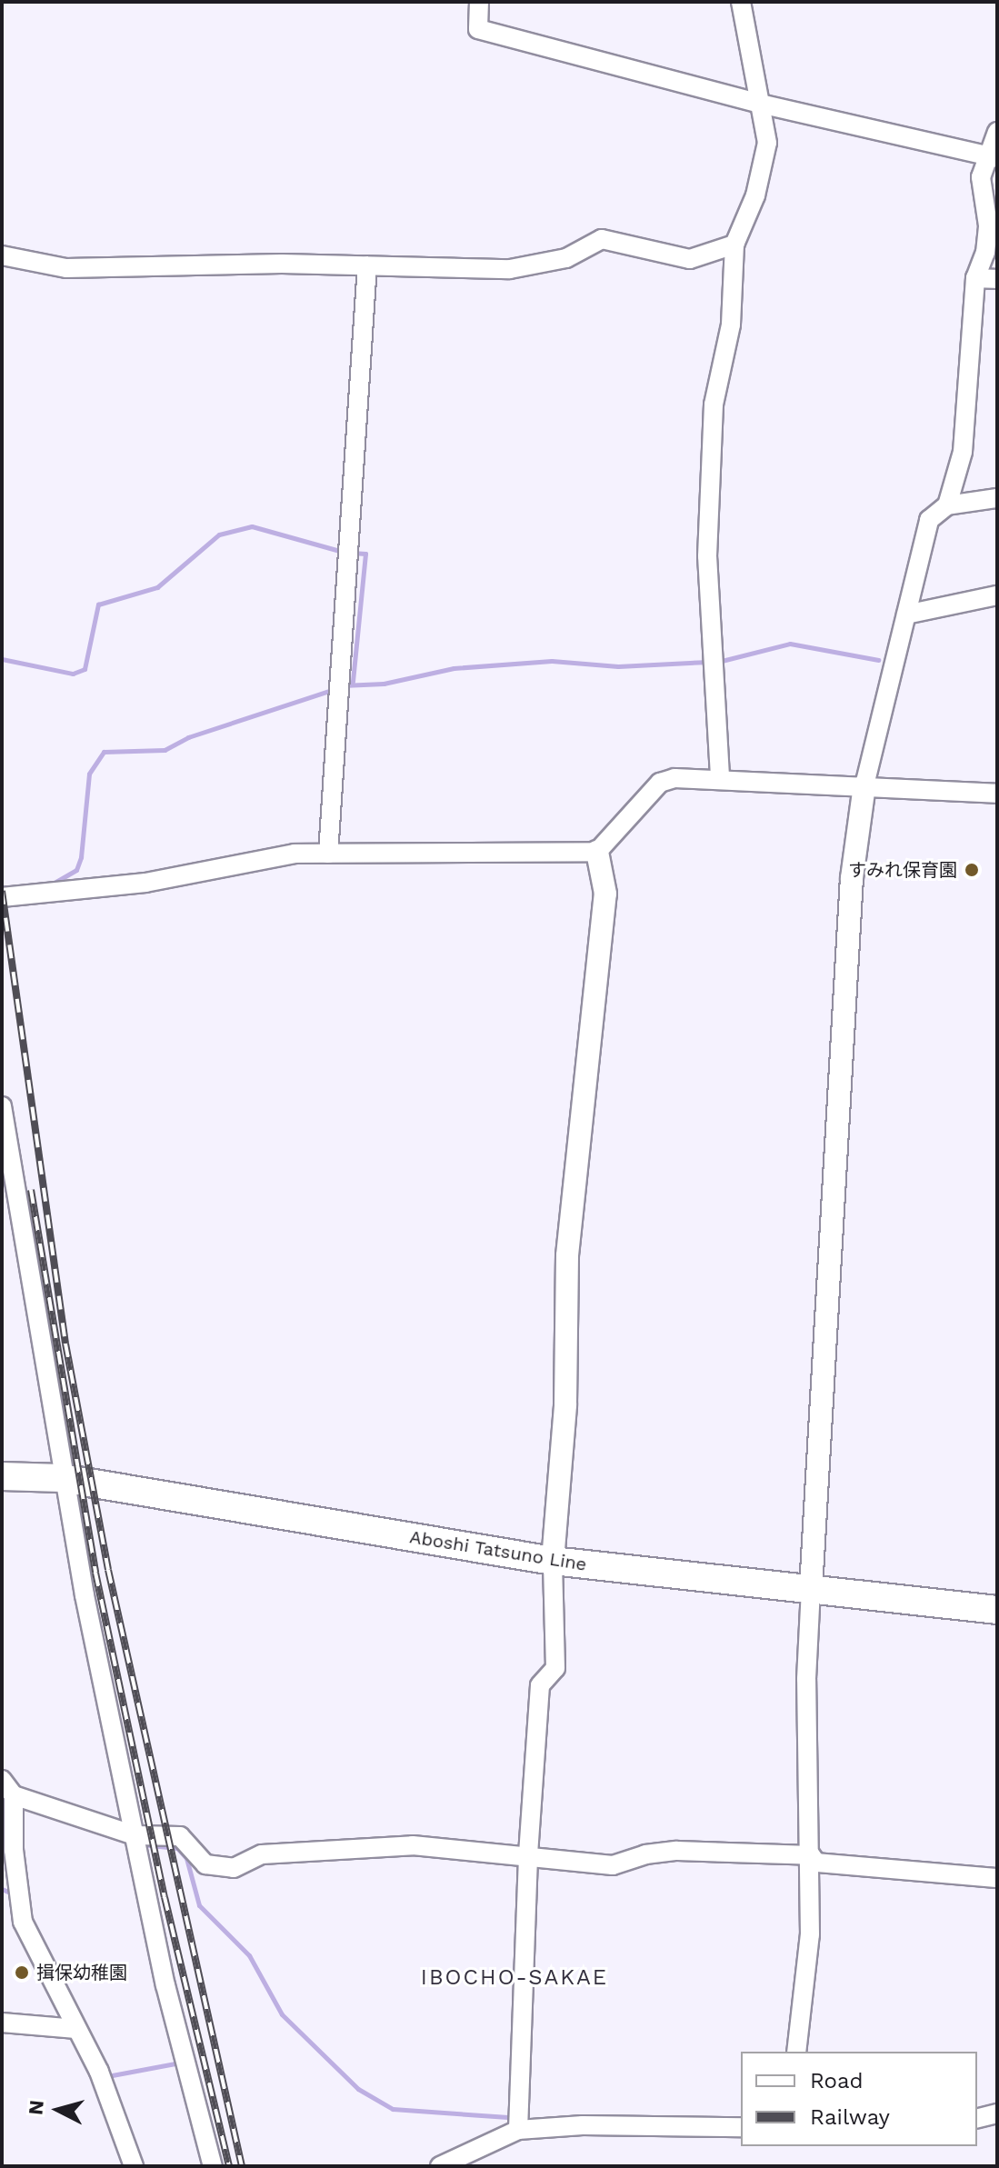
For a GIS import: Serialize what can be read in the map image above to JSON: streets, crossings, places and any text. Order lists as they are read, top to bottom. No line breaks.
{"streets":{"main road":["Aboshi Tatsuno Line"]},"districts":["IBOCHO-SAKAE"],"places":["すみれ保育園","揖保幼稚園"],"legend":["Road","Railway"],"north":"left"}
